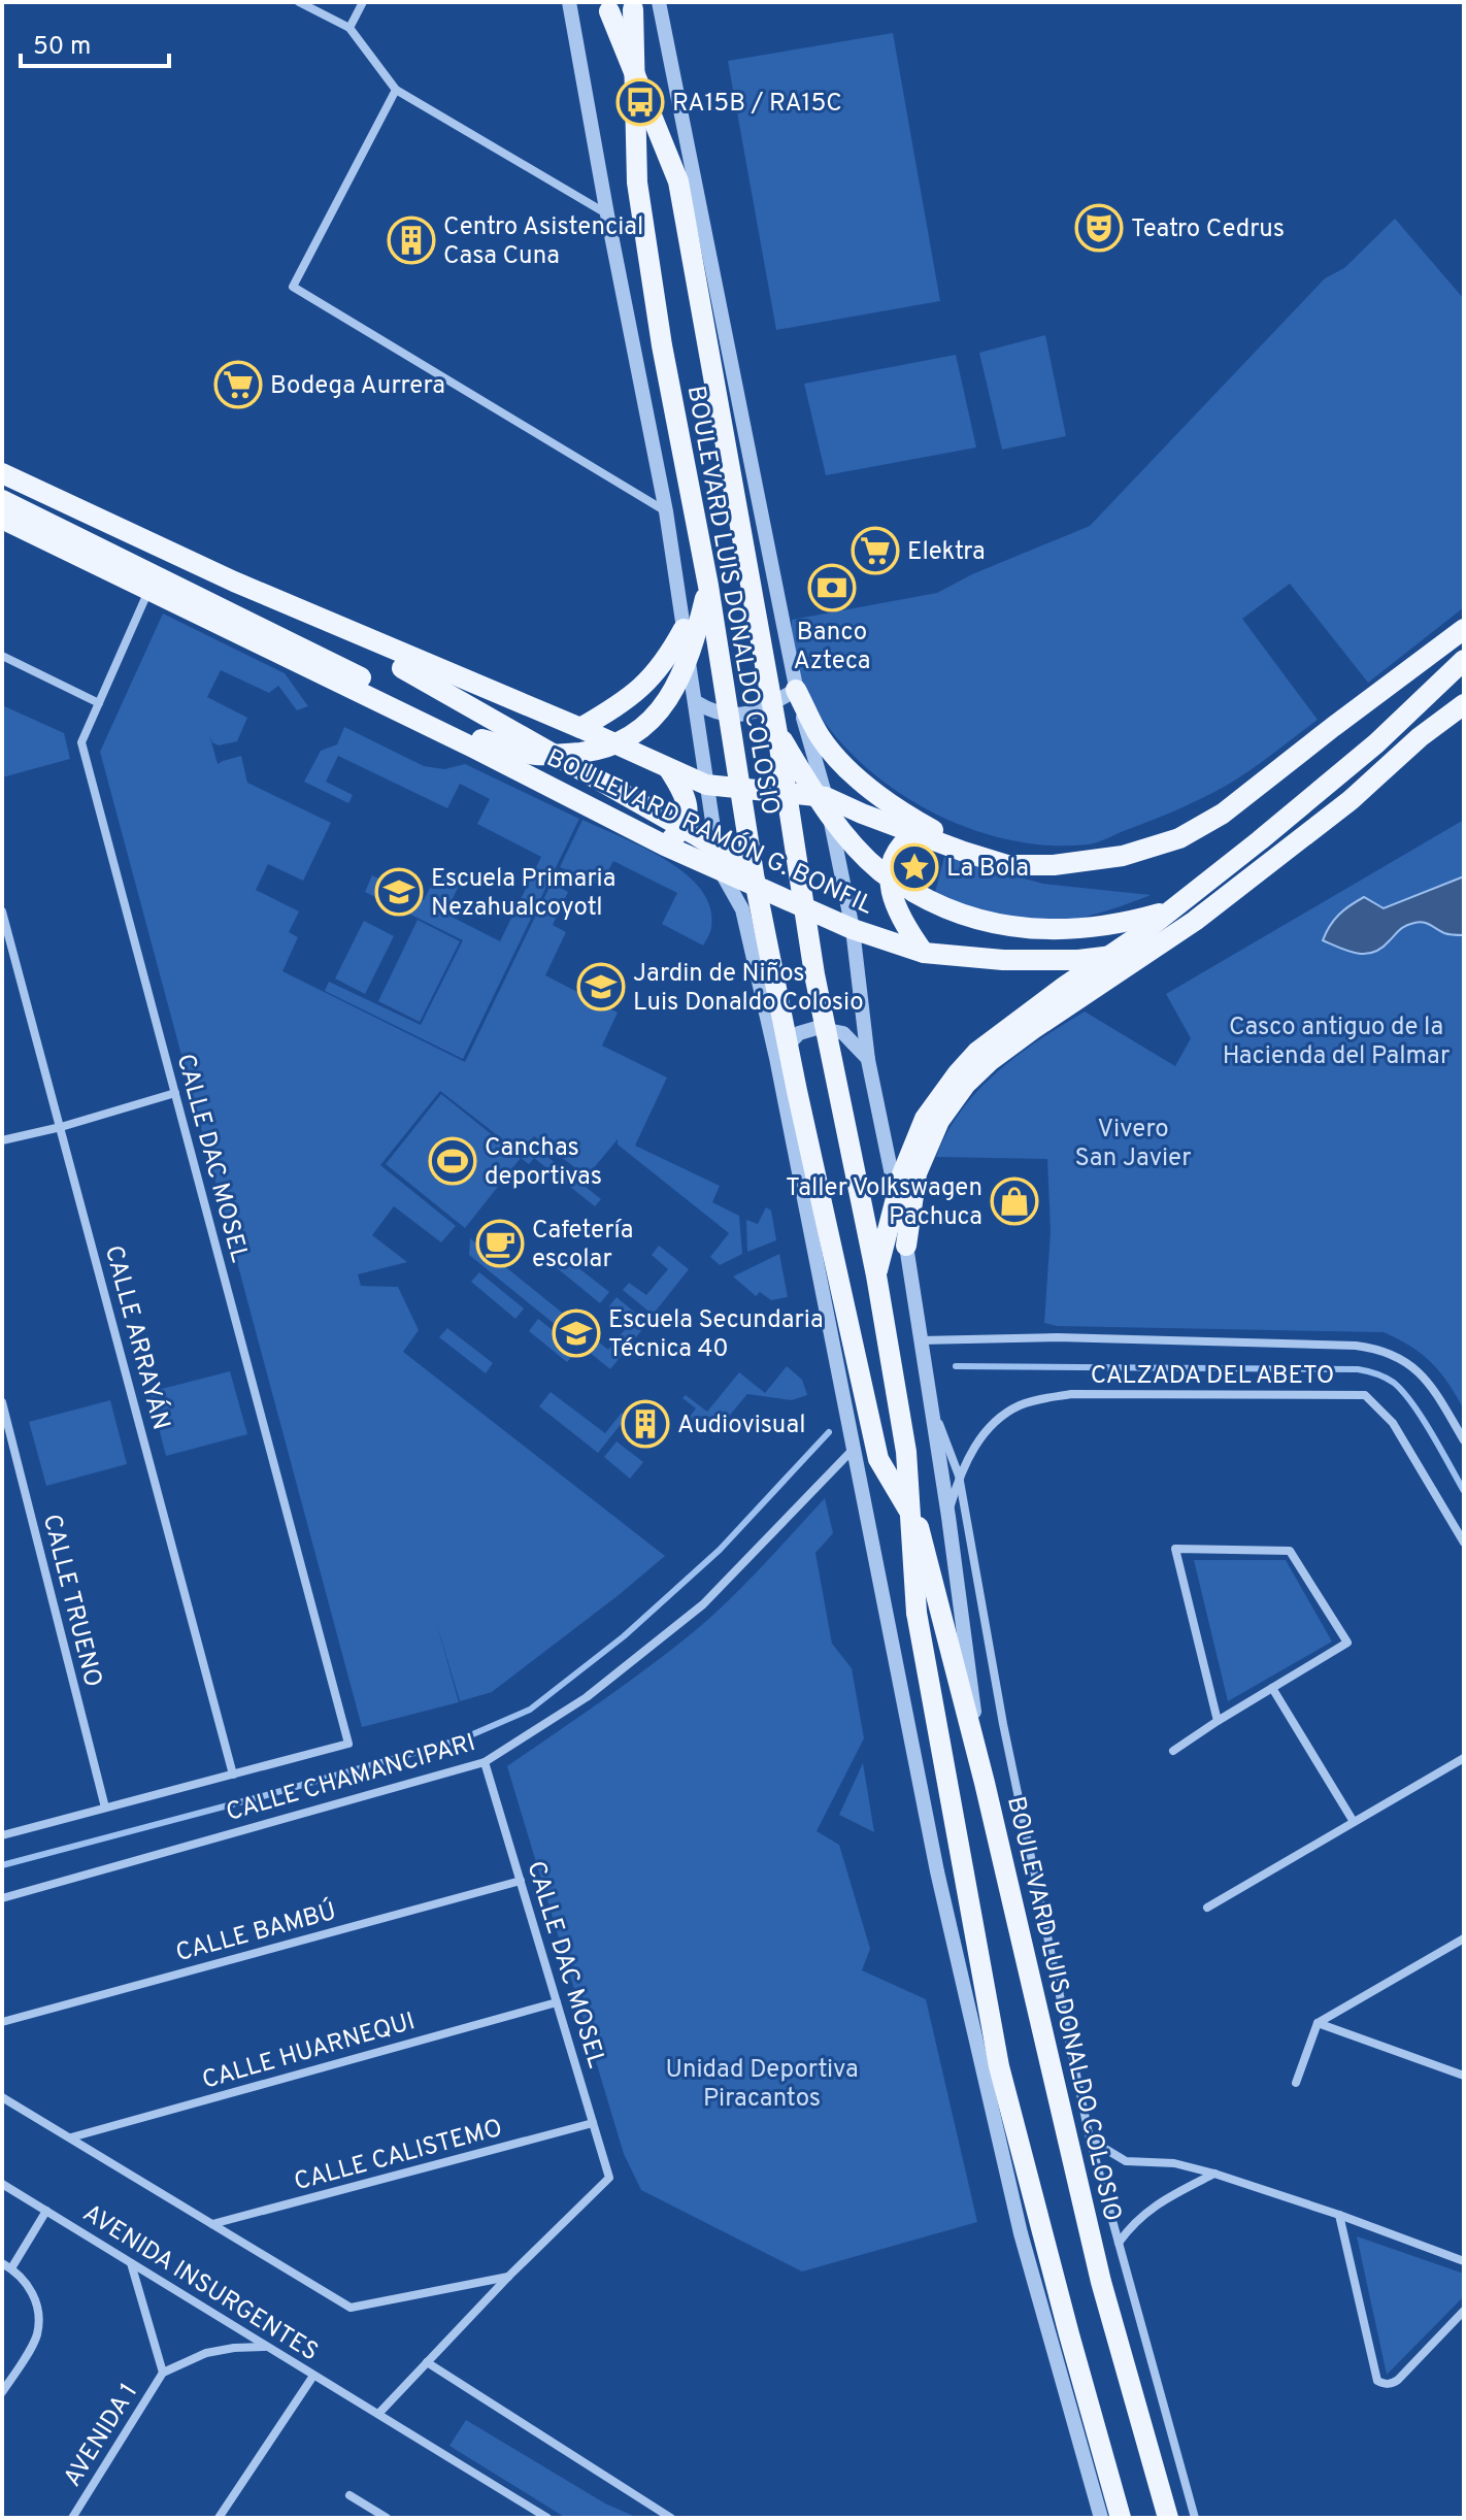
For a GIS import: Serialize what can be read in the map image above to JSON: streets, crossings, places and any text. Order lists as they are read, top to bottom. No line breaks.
{"streets":{"main road":["BOULEVARD LUIS DONALDO COLOSIO","BOULEVARD RAMÓN G. BONFIL"],"street":["CALLE DAC MOSEL","CALLE ARRAYÁN","CALZADA DEL ABETO","CALLE TRUENO","CALLE CHAMANCIPARI","CALLE BAMBÚ","CALLE HUARNEQUI","CALLE CALISTEMO","AVENIDA INSURGENTES","AVENIDA 1"]},"crossings":[["BOULEVARD RAMÓN G. BONFIL","CALLE DAC MOSEL"],["CALLE DAC MOSEL","CALLE CHAMANCIPARI"],["CALLE DAC MOSEL","CALLE BAMBÚ"],["CALLE DAC MOSEL","CALLE HUARNEQUI"],["CALLE DAC MOSEL","CALLE CALISTEMO"],["CALLE ARRAYÁN","CALLE CHAMANCIPARI"],["CALLE TRUENO","CALLE CHAMANCIPARI"],["AVENIDA INSURGENTES","AVENIDA 1"]],"parks":["Casco antiguo de la Hacienda del Palmar","Vivero San Javier","Unidad Deportiva Piracantos"],"places":{"bus stop":["RA15B / RA15C"],"theatre":["Teatro Cedrus"],"building":["Centro Asistencial Casa Cuna","Audiovisual"],"supermarket":["Bodega Aurrera","Elektra"],"bank":["Banco Azteca"],"place":["La Bola"],"school or university":["Escuela Primaria Nezahualcoyotl","Jardin de Niños Luis Donaldo Colosio","Escuela Secundaria Técnica 40"],"sports":["Canchas deportivas"],"shop":["Taller Volkswagen Pachuca"],"cafe":["Cafetería escolar"]},"scale_bar":"50 m"}
